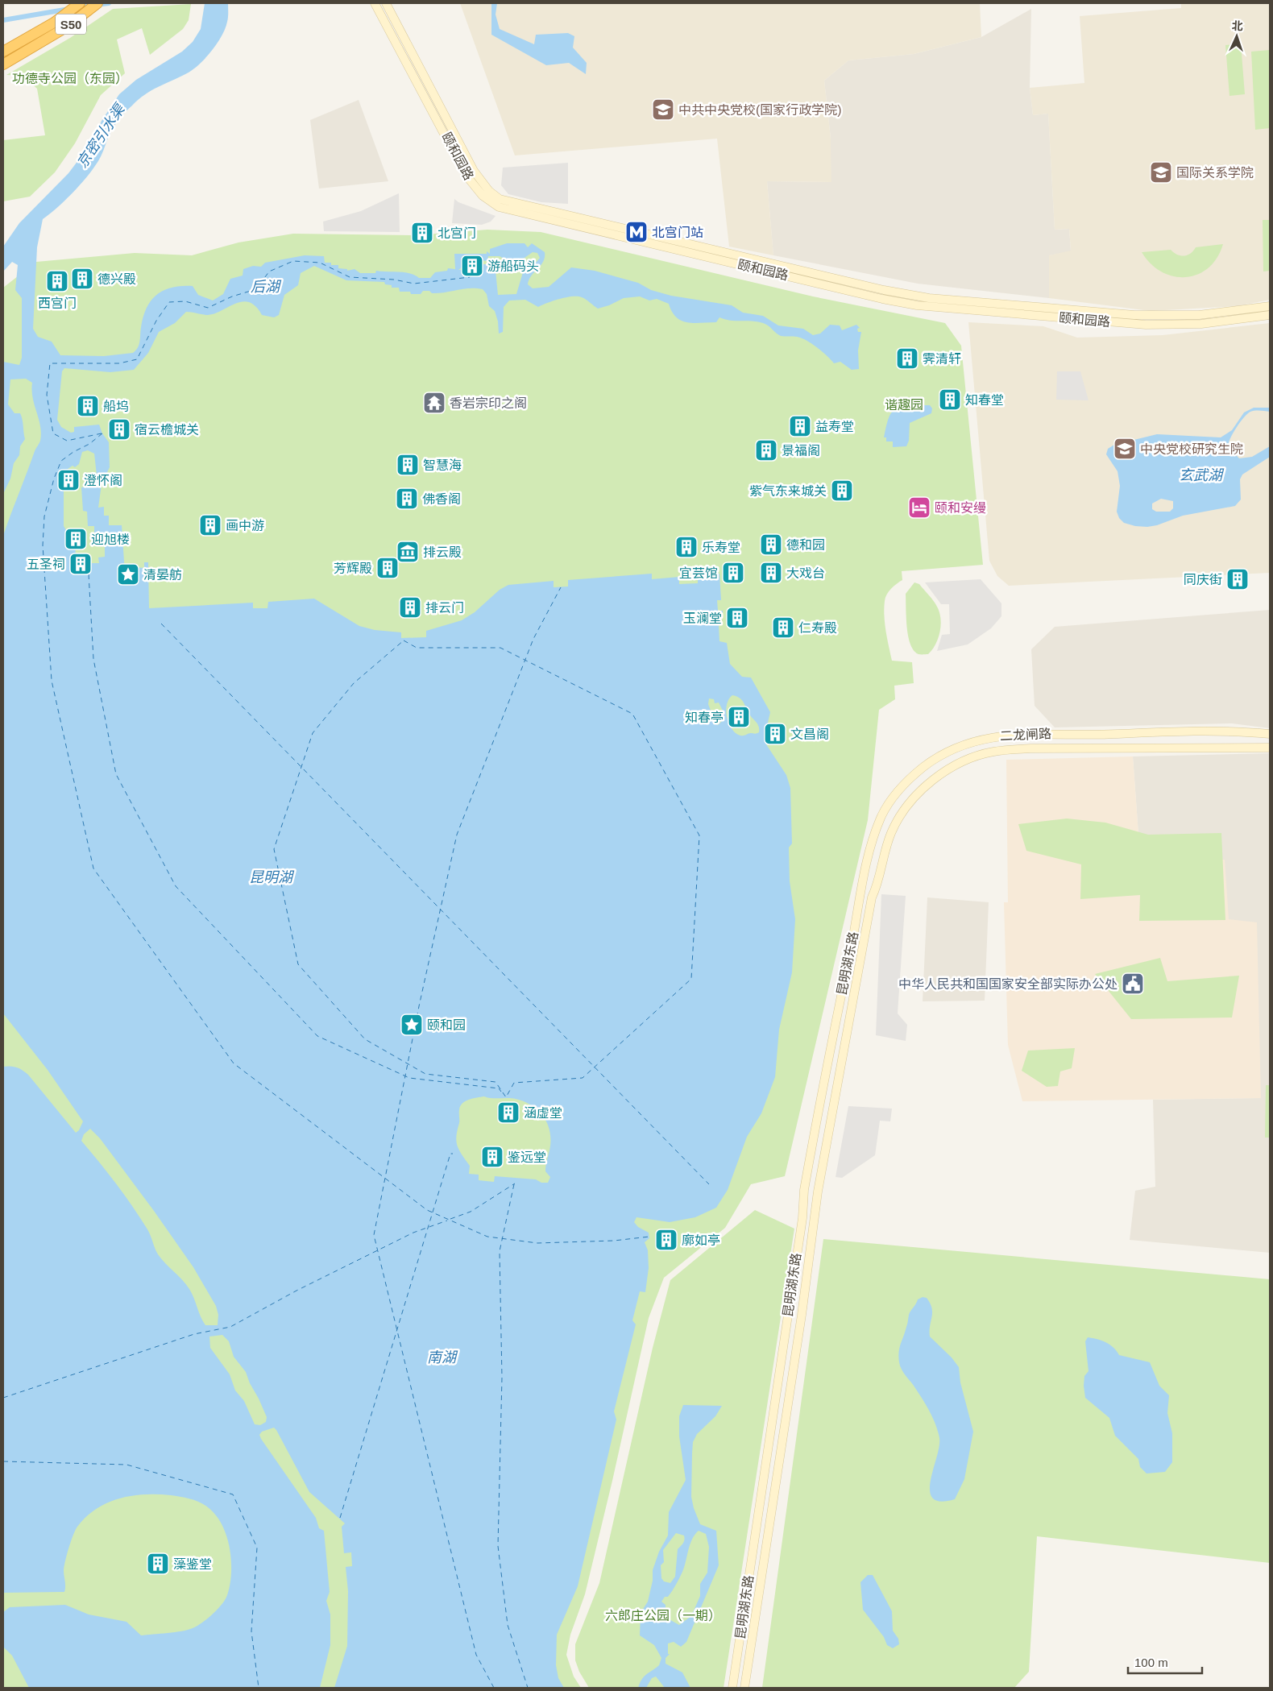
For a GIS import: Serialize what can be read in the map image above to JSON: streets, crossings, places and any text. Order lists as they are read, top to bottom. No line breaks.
{"streets":{"highway":["S50"],"main road":["颐和园路","二龙闸路","昆明湖东路"]},"crossings":[["二龙闸路","昆明湖东路"]],"water":["京密引水渠","后湖","玄武湖","昆明湖","南湖"],"parks":["功德寺公园（东园）","谐趣园","六郎庄公园（一期）"],"places":{"school or university":["中共中央党校(国家行政学院)","国际关系学院","中央党校研究生院"],"metro station":["北宫门站"],"building":["北宫门","游船码头","德兴殿","西宫门","霁清轩","知春堂","船坞","益寿堂","宿云檐城关","景福阁","智慧海","澄怀阁","紫气东来城关","佛香阁","画中游","迎旭楼","德和园","乐寿堂","五圣祠","芳辉殿","宜芸馆","大戏台","同庆街","排云门","玉澜堂","仁寿殿","知春亭","文昌阁","涵虚堂","鉴远堂","廓如亭","藻鉴堂"],"temple":["香岩宗印之阁"],"hotel":["颐和安缦"],"museum":["排云殿"],"place":["清晏舫","颐和园"],"public building":["中华人民共和国国家安全部实际办公处"]},"scale_bar":"100 m","north":"top"}
